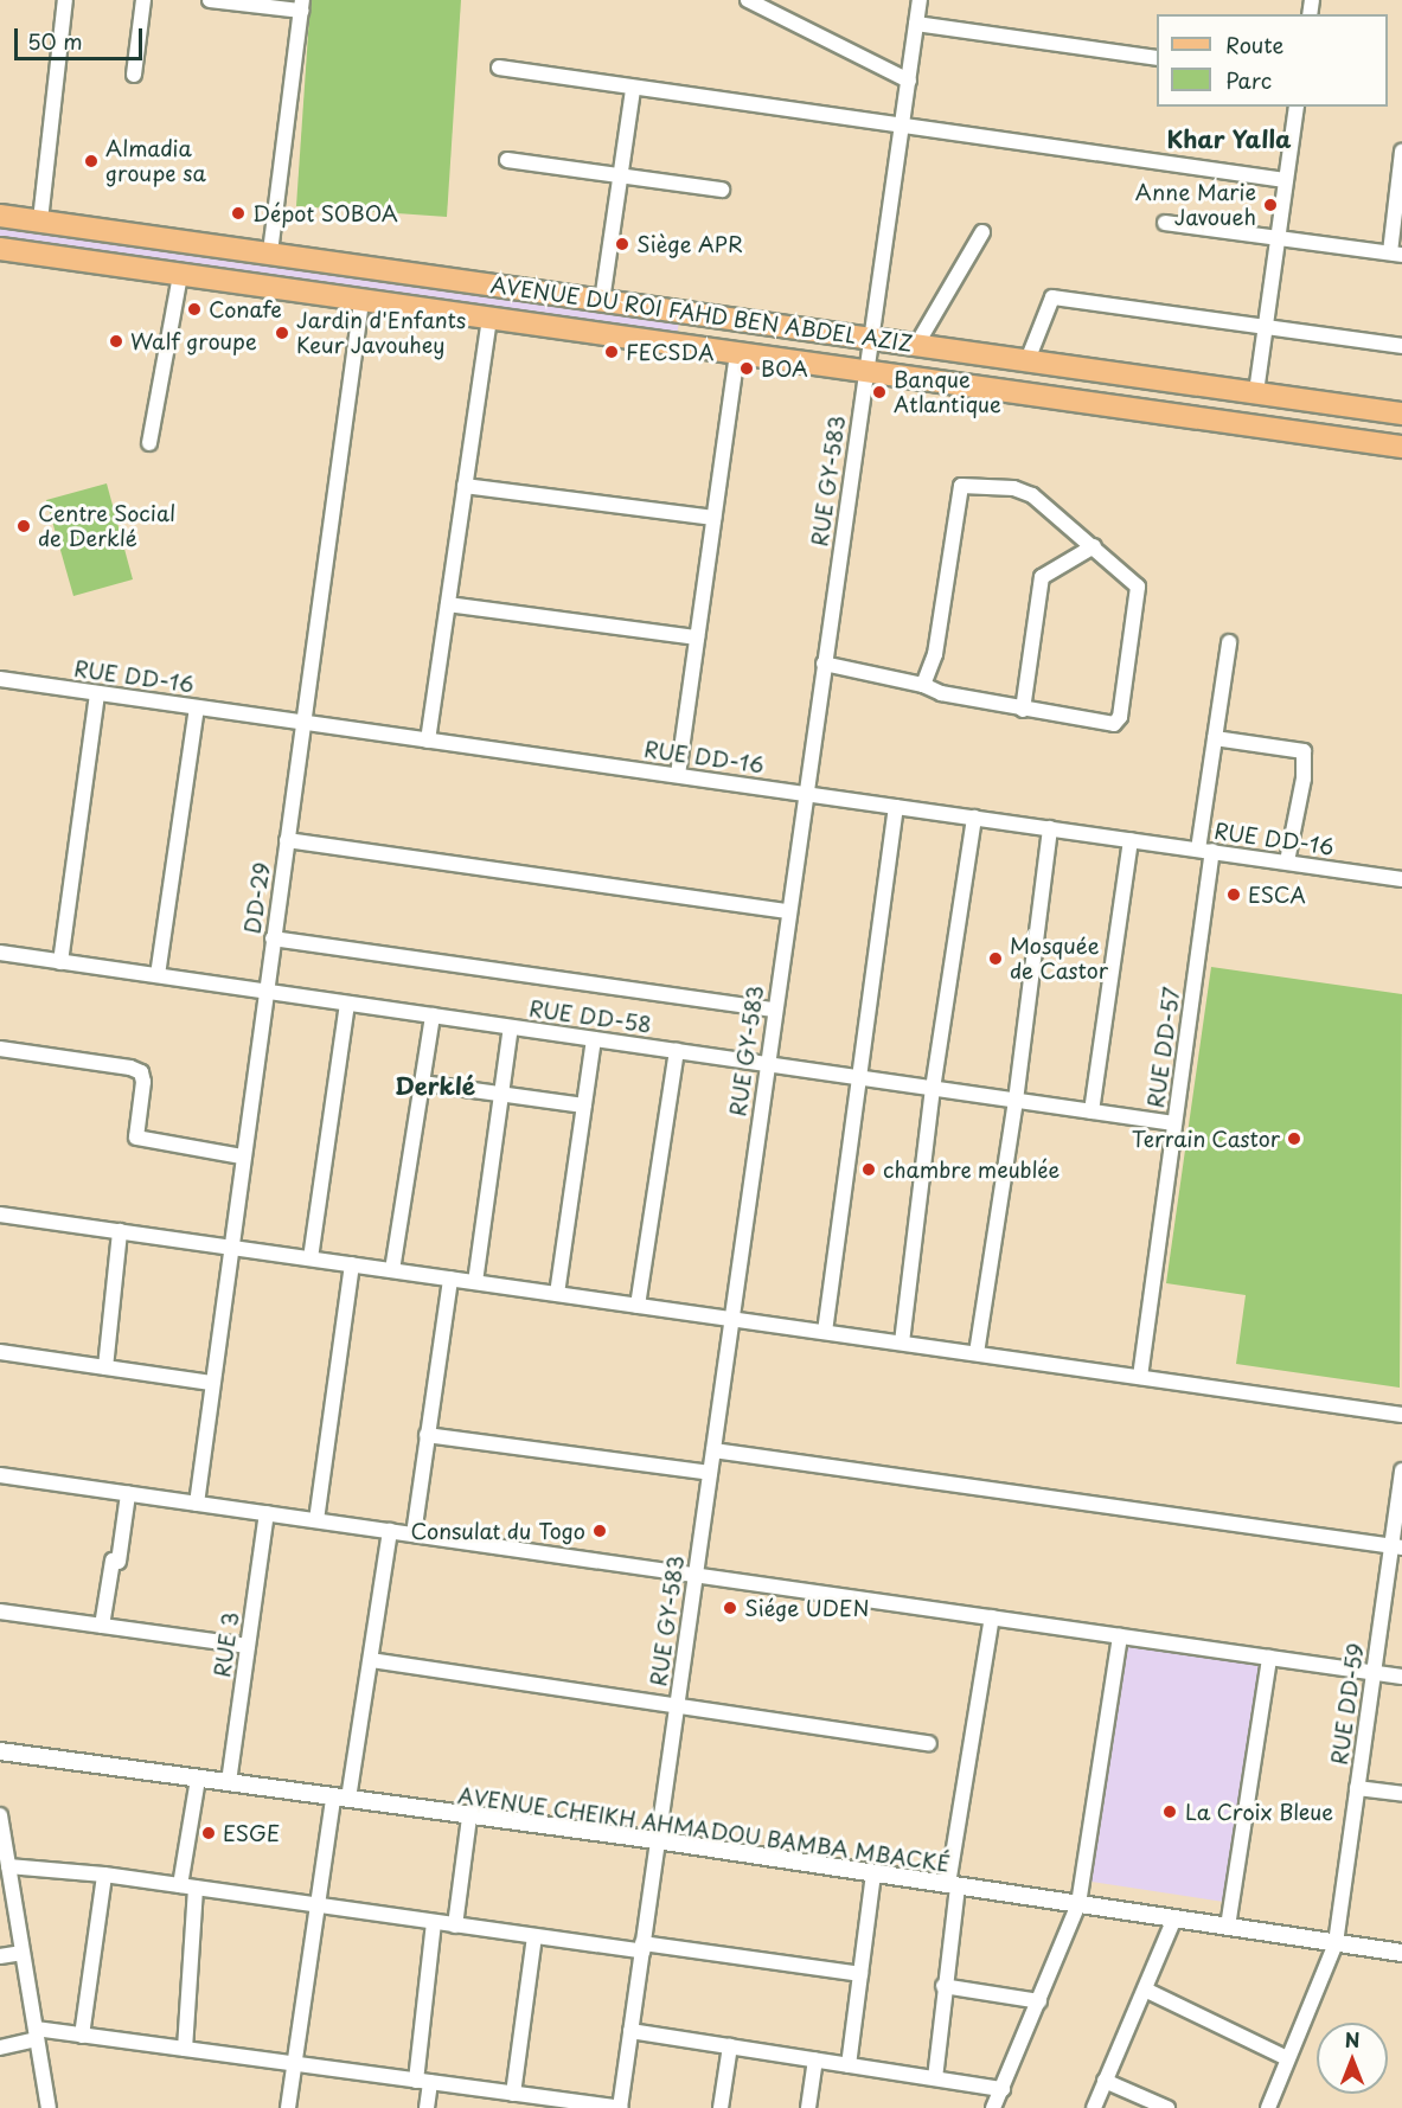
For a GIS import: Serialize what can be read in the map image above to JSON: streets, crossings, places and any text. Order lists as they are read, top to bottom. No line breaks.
{"streets":{"main road":["AVENUE DU ROI FAHD BEN ABDEL AZIZ"],"street":["RUE GY-583","RUE DD-16","DD-29","RUE DD-58","RUE DD-57","RUE 3","RUE DD-59","AVENUE CHEIKH AHMADOU BAMBA MBACKÉ"]},"crossings":[["AVENUE DU ROI FAHD BEN ABDEL AZIZ","RUE GY-583"],["AVENUE DU ROI FAHD BEN ABDEL AZIZ","DD-29"],["RUE GY-583","RUE DD-16"],["RUE GY-583","RUE DD-58"],["RUE GY-583","AVENUE CHEIKH AHMADOU BAMBA MBACKÉ"],["RUE DD-16","DD-29"],["RUE DD-16","RUE DD-57"],["DD-29","RUE DD-58"],["RUE DD-58","RUE DD-57"],["RUE 3","AVENUE CHEIKH AHMADOU BAMBA MBACKÉ"],["RUE DD-59","AVENUE CHEIKH AHMADOU BAMBA MBACKÉ"]],"districts":["Khar Yalla","Derklé"],"places":["Almadia groupe sa","Anne Marie Javoueh","Dépot SOBOA","Siège APR","Conafe","Jardin d'Enfants Keur Javouhey","Walf groupe","FECSDA","BOA","Banque Atlantique","Centre Social de Derklé","ESCA","Mosquée de Castor","Terrain Castor","chambre meublée","Consulat du Togo","Siége UDEN","La Croix Bleue","ESGE"],"legend":["Route","Parc"],"scale_bar":"50 m","north":"top"}
